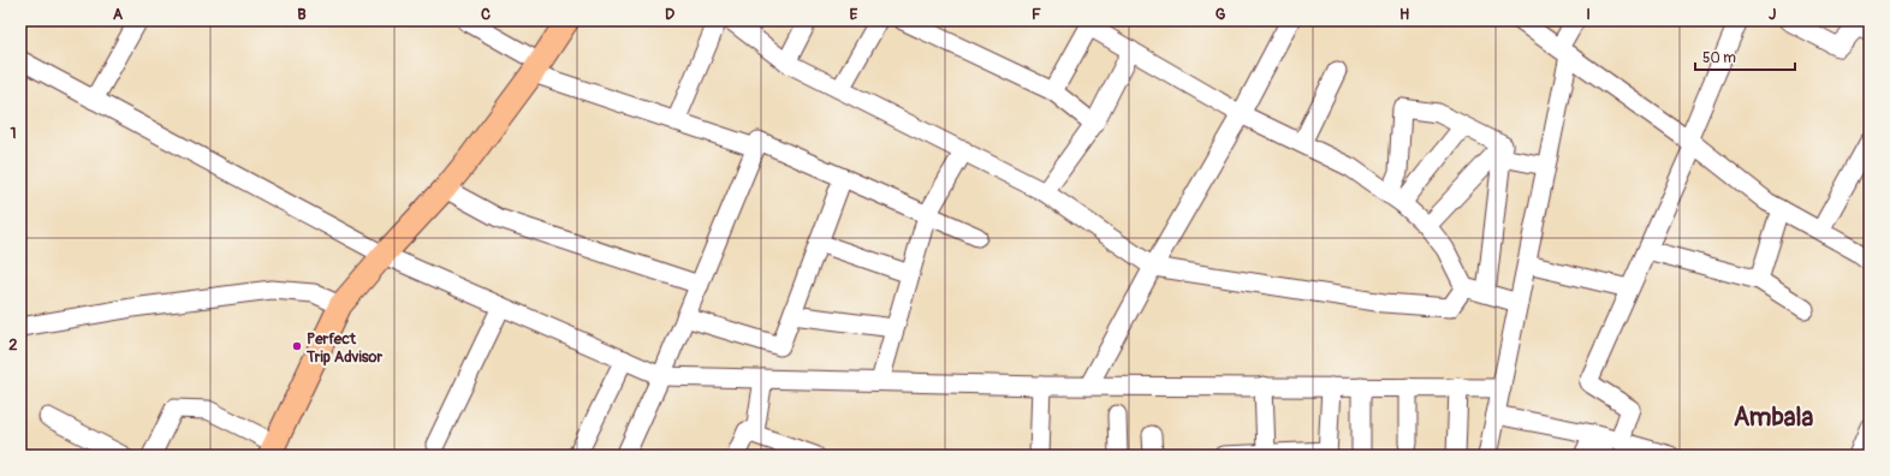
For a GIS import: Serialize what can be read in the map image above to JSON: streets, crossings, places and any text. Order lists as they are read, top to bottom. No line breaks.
{"districts":["Ambala"],"places":["Perfect Trip Advisor"],"scale_bar":"50 m","grid":{"columns":["A","B","C","D","E","F","G","H","I","J"],"rows":["1","2"]}}
